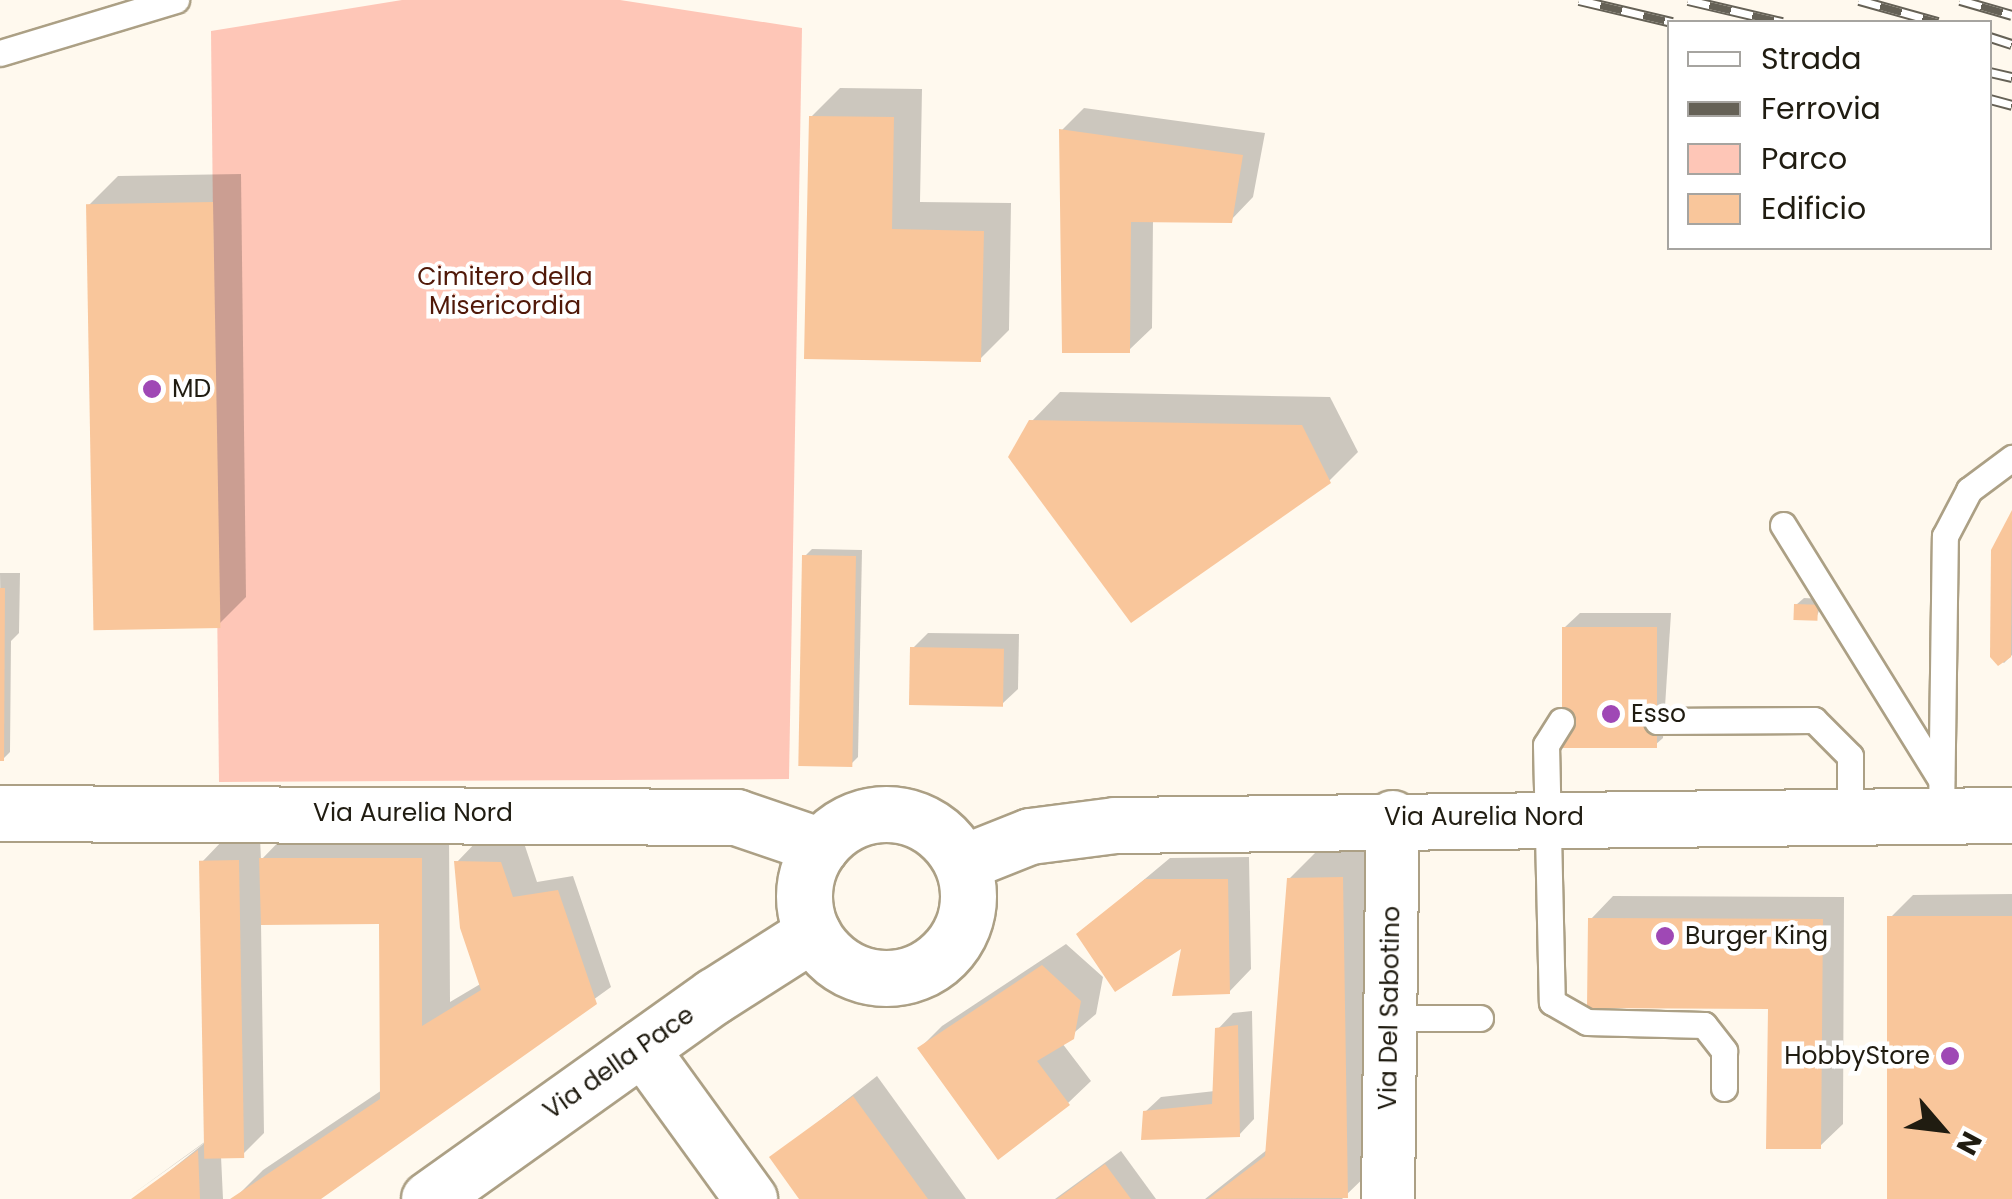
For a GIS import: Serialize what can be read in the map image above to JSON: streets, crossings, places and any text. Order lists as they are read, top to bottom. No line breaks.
{"streets":{"main road":["Via Aurelia Nord","Via della Pace"],"street":["Via Del Sabotino"]},"crossings":[["Via Aurelia Nord","Via Del Sabotino"],["Via Aurelia Nord","Via della Pace"]],"parks":["Cimitero della Misericordia"],"places":["MD","Esso","Burger King","HobbyStore"],"legend":["Strada","Ferrovia","Parco","Edificio"],"north":"bottom right"}
